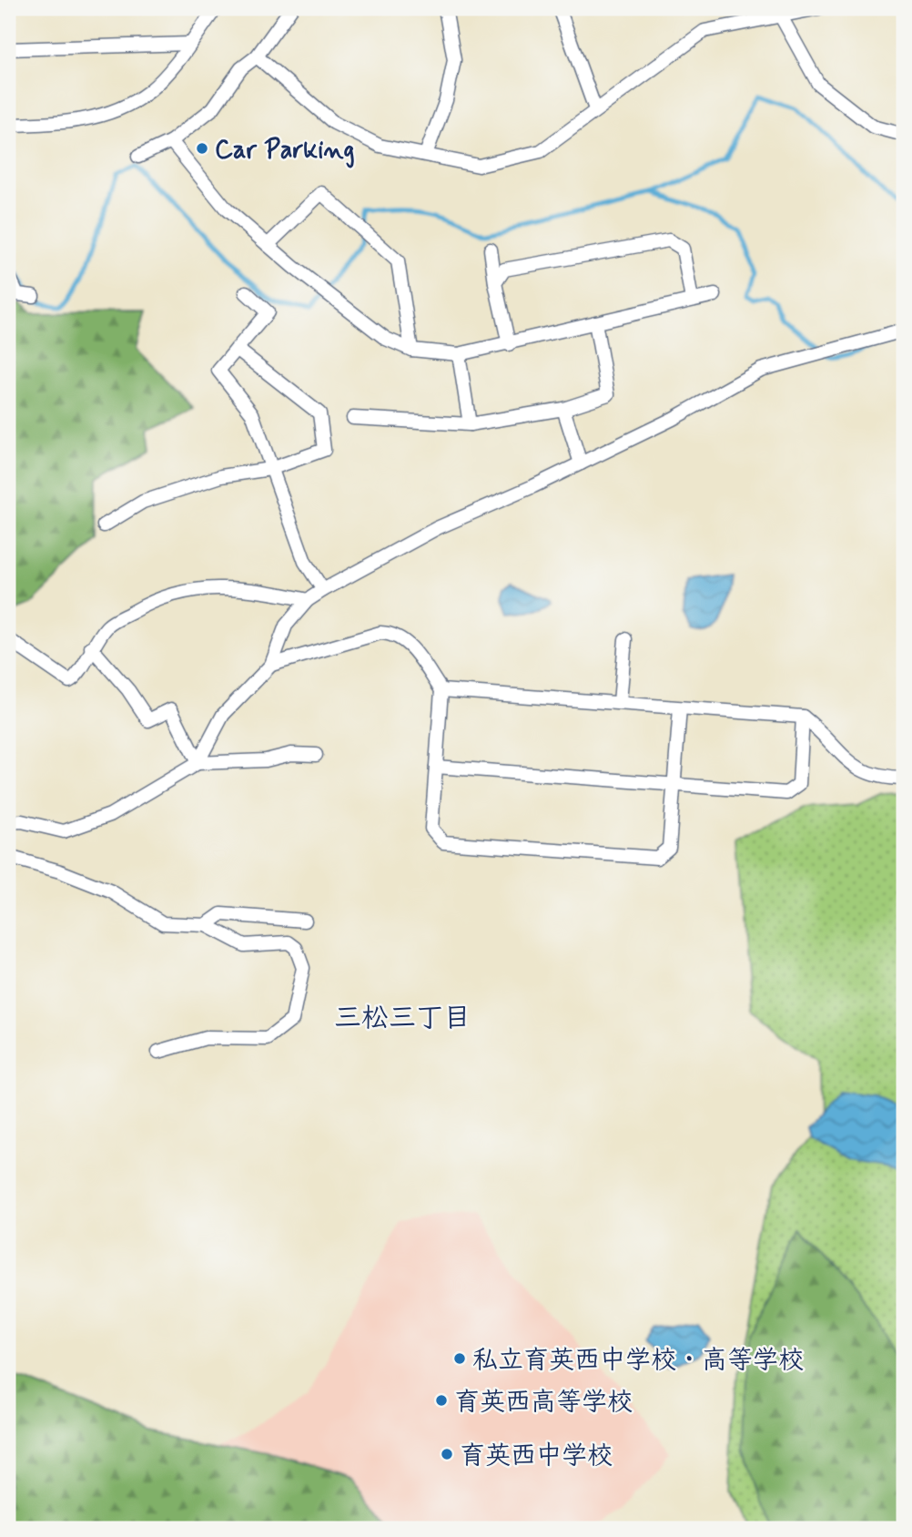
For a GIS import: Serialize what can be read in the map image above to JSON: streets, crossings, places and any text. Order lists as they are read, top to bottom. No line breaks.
{"districts":["三松三丁目"],"places":["Car Parking","私立育英西中学校・高等学校","育英西高等学校","育英西中学校"]}
